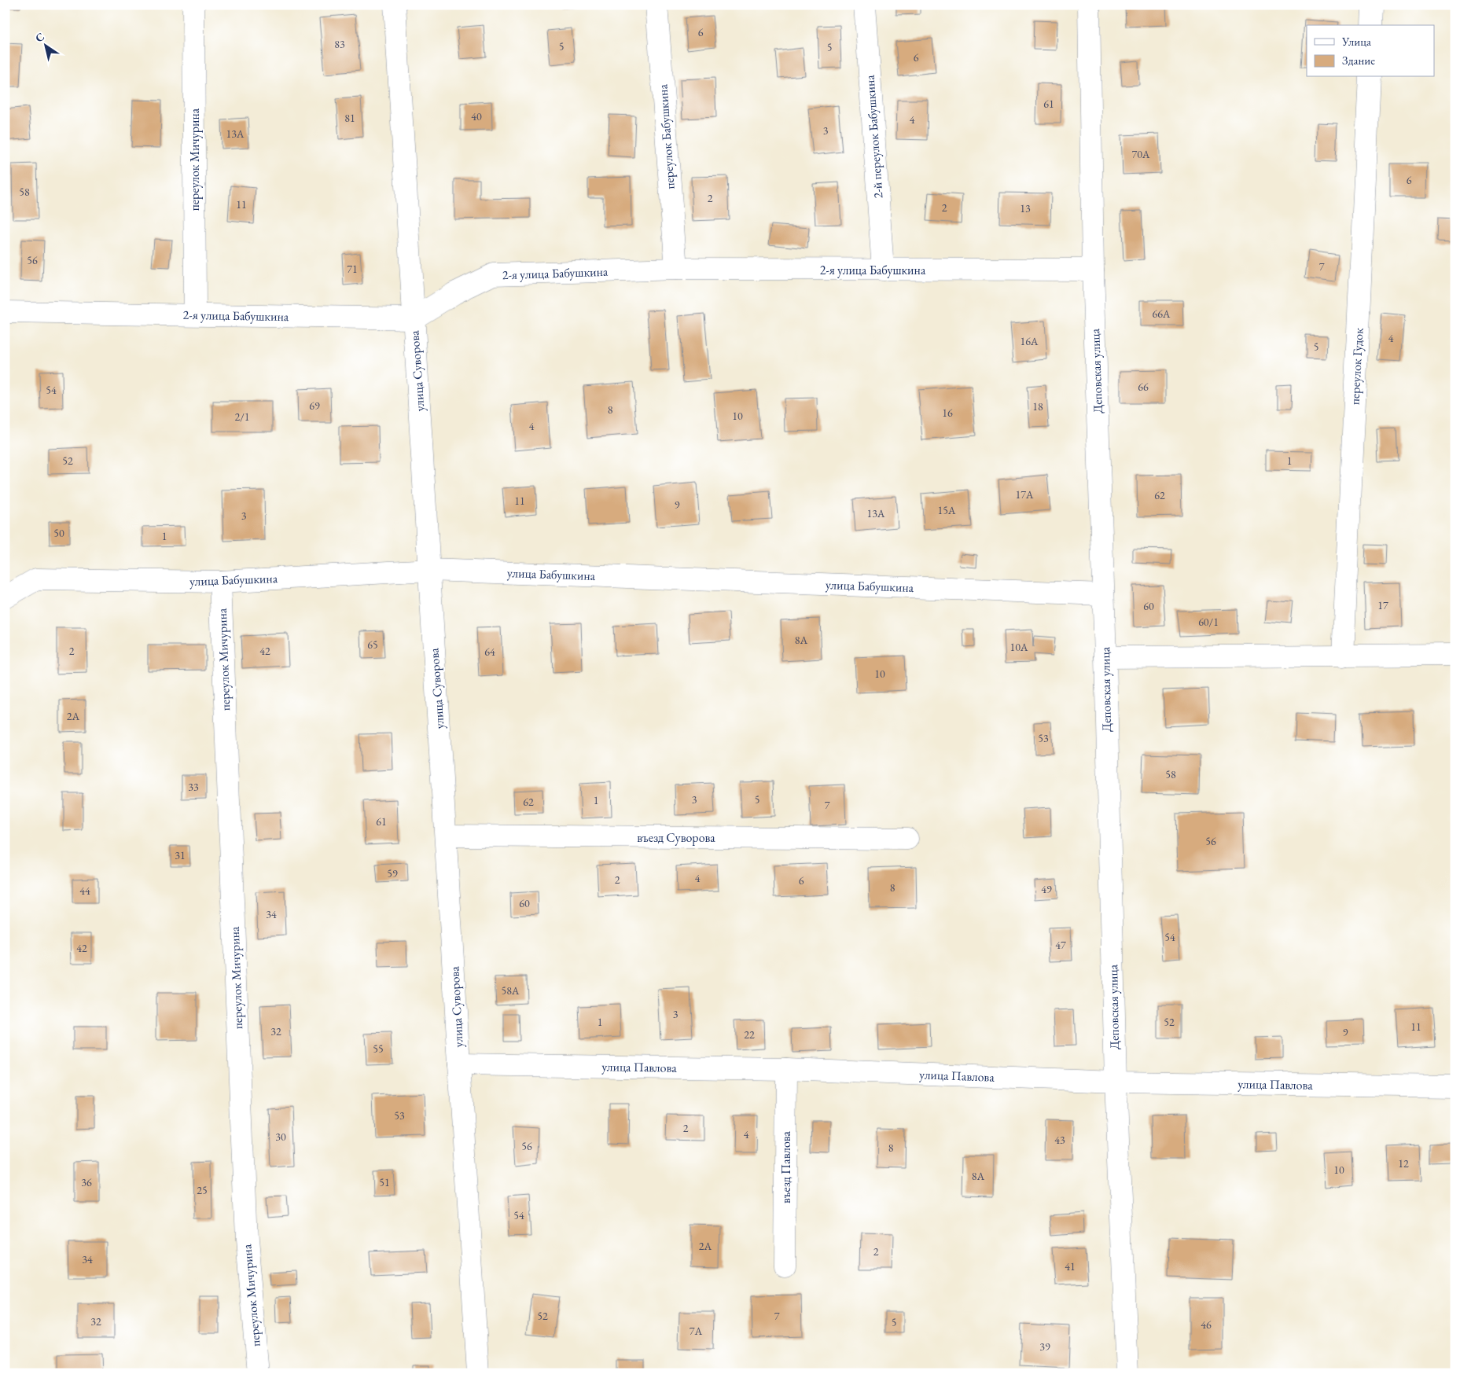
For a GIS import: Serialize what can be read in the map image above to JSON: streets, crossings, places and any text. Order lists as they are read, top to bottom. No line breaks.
{"streets":{"street":["переулок Бабушкина","2-й переулок Бабушкина","переулок Мичурина","2-я улица Бабушкина","переулок Гудок","улица Суворова","Деповская улица","улица Бабушкина","въезд Суворова","улица Павлова","въезд Павлова"]},"crossings":[["переулок Бабушкина","2-я улица Бабушкина"],["2-й переулок Бабушкина","2-я улица Бабушкина"],["переулок Мичурина","2-я улица Бабушкина"],["переулок Мичурина","улица Бабушкина"],["2-я улица Бабушкина","улица Суворова"],["2-я улица Бабушкина","Деповская улица"],["улица Суворова","улица Бабушкина"],["улица Суворова","въезд Суворова"],["улица Суворова","улица Павлова"],["Деповская улица","улица Бабушкина"],["Деповская улица","улица Павлова"],["улица Павлова","въезд Павлова"]],"house_numbers":["6","83","5","5","6","61","40","81","4","3","13А","70А","6","58","2","11","2","13","56","7","71","66А","4","16А","5","66","54","69","18","8","16","10","2/1","4","52","1","17А","62","11","9","15А","13А","3","50","1","17","60","60/1","8A","65","10А","2","42","64","10","2А","53","58","33","3","5","1","62","7","61","56","31","59","4","2","6","8","49","44","60","34","54","47","42","58А","3","1","52","11","32","9","22","55","53","2","4","30","43","56","8","12","10","8A","36","51","25","54","2А","2","34","41","52","7","32","5","46","7А","39"],"legend":["Улица","Здание"],"north":"top left"}
